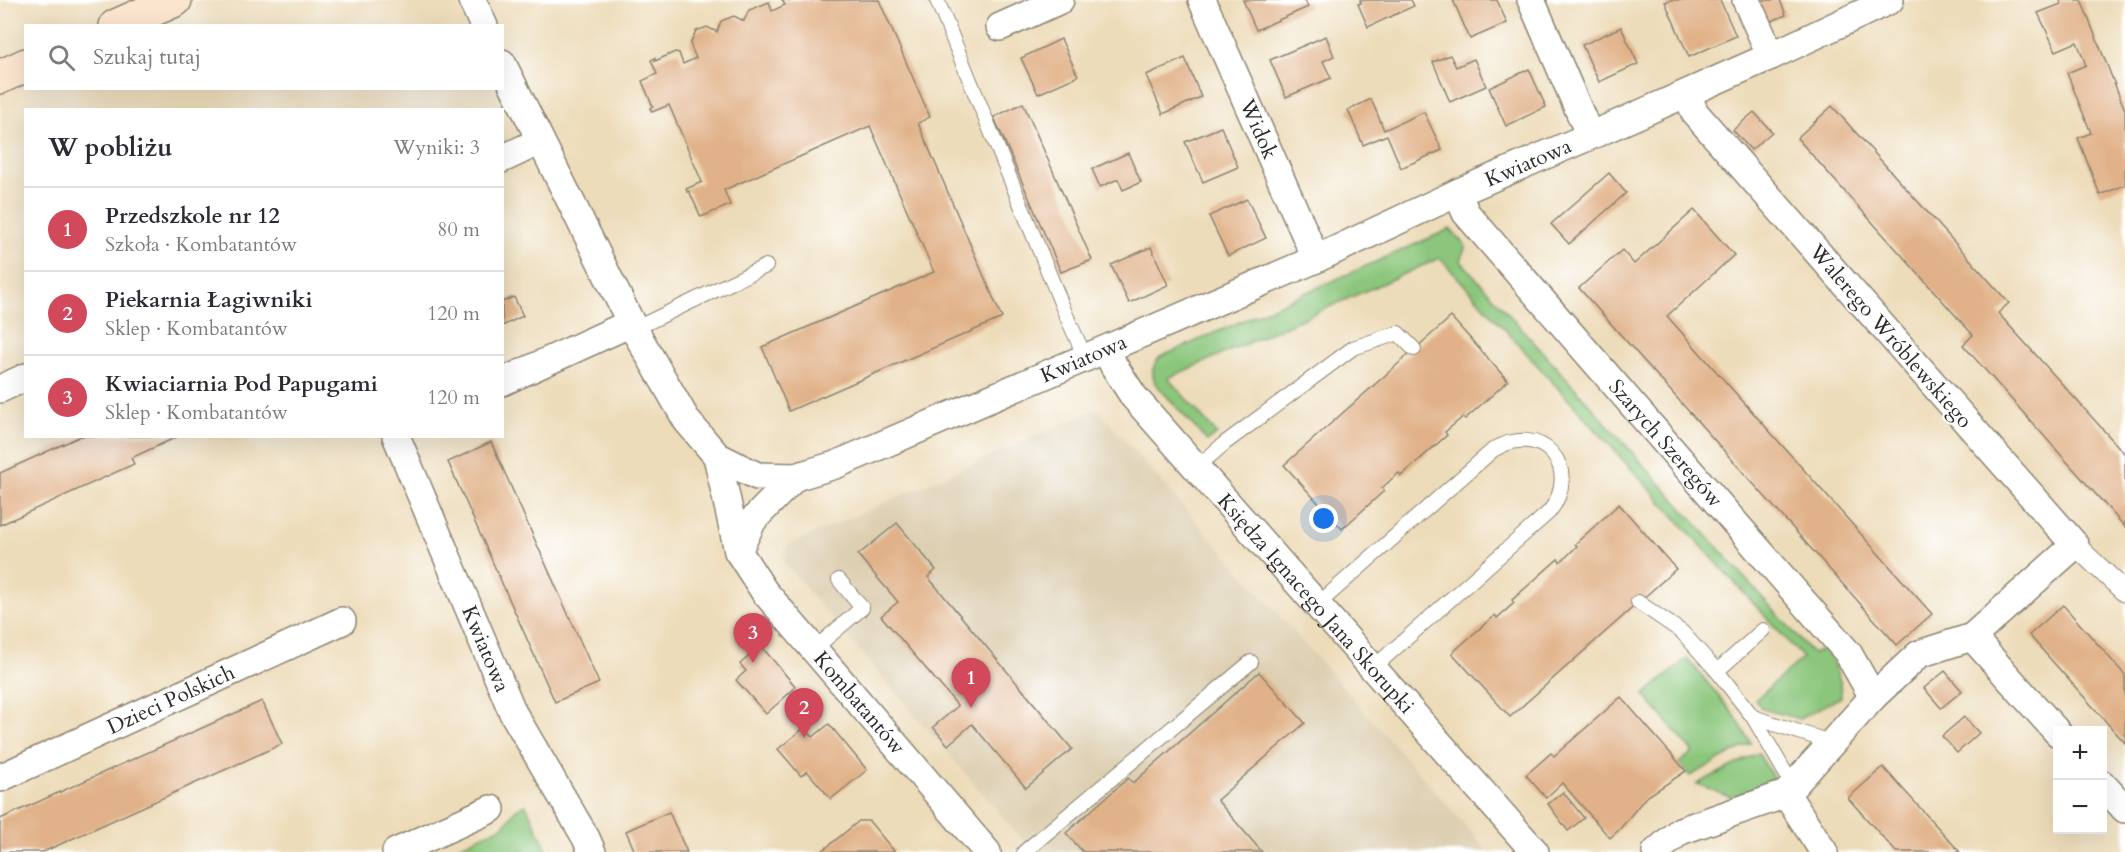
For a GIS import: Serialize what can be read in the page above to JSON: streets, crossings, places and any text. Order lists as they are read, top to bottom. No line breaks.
{"streets":{"street":["Widok","Kwiatowa","Walerego Wróblewskiego","Szarych Szeregów","Księdza Ignacego Jana Skorupki","Dzieci Polskich","Kombatantów"]},"crossings":[["Widok","Kwiatowa"],["Kwiatowa","Walerego Wróblewskiego"],["Kwiatowa","Szarych Szeregów"],["Kwiatowa","Księdza Ignacego Jana Skorupki"],["Kwiatowa","Kombatantów"]],"page":{"search":"Szukaj tutaj","heading":["W pobliżu","Wyniki: 3"],"list":[{"mark":"1","name":"Przedszkole nr 12","note":"Szkoła · Kombatantów","value":"80 m"},{"mark":"2","name":"Piekarnia Łagiwniki","note":"Sklep · Kombatantów","value":"120 m"},{"mark":"3","name":"Kwiaciarnia Pod Papugami","note":"Sklep · Kombatantów","value":"120 m"}],"pins":["3","1","2"],"map_buttons":["+","−"]}}
